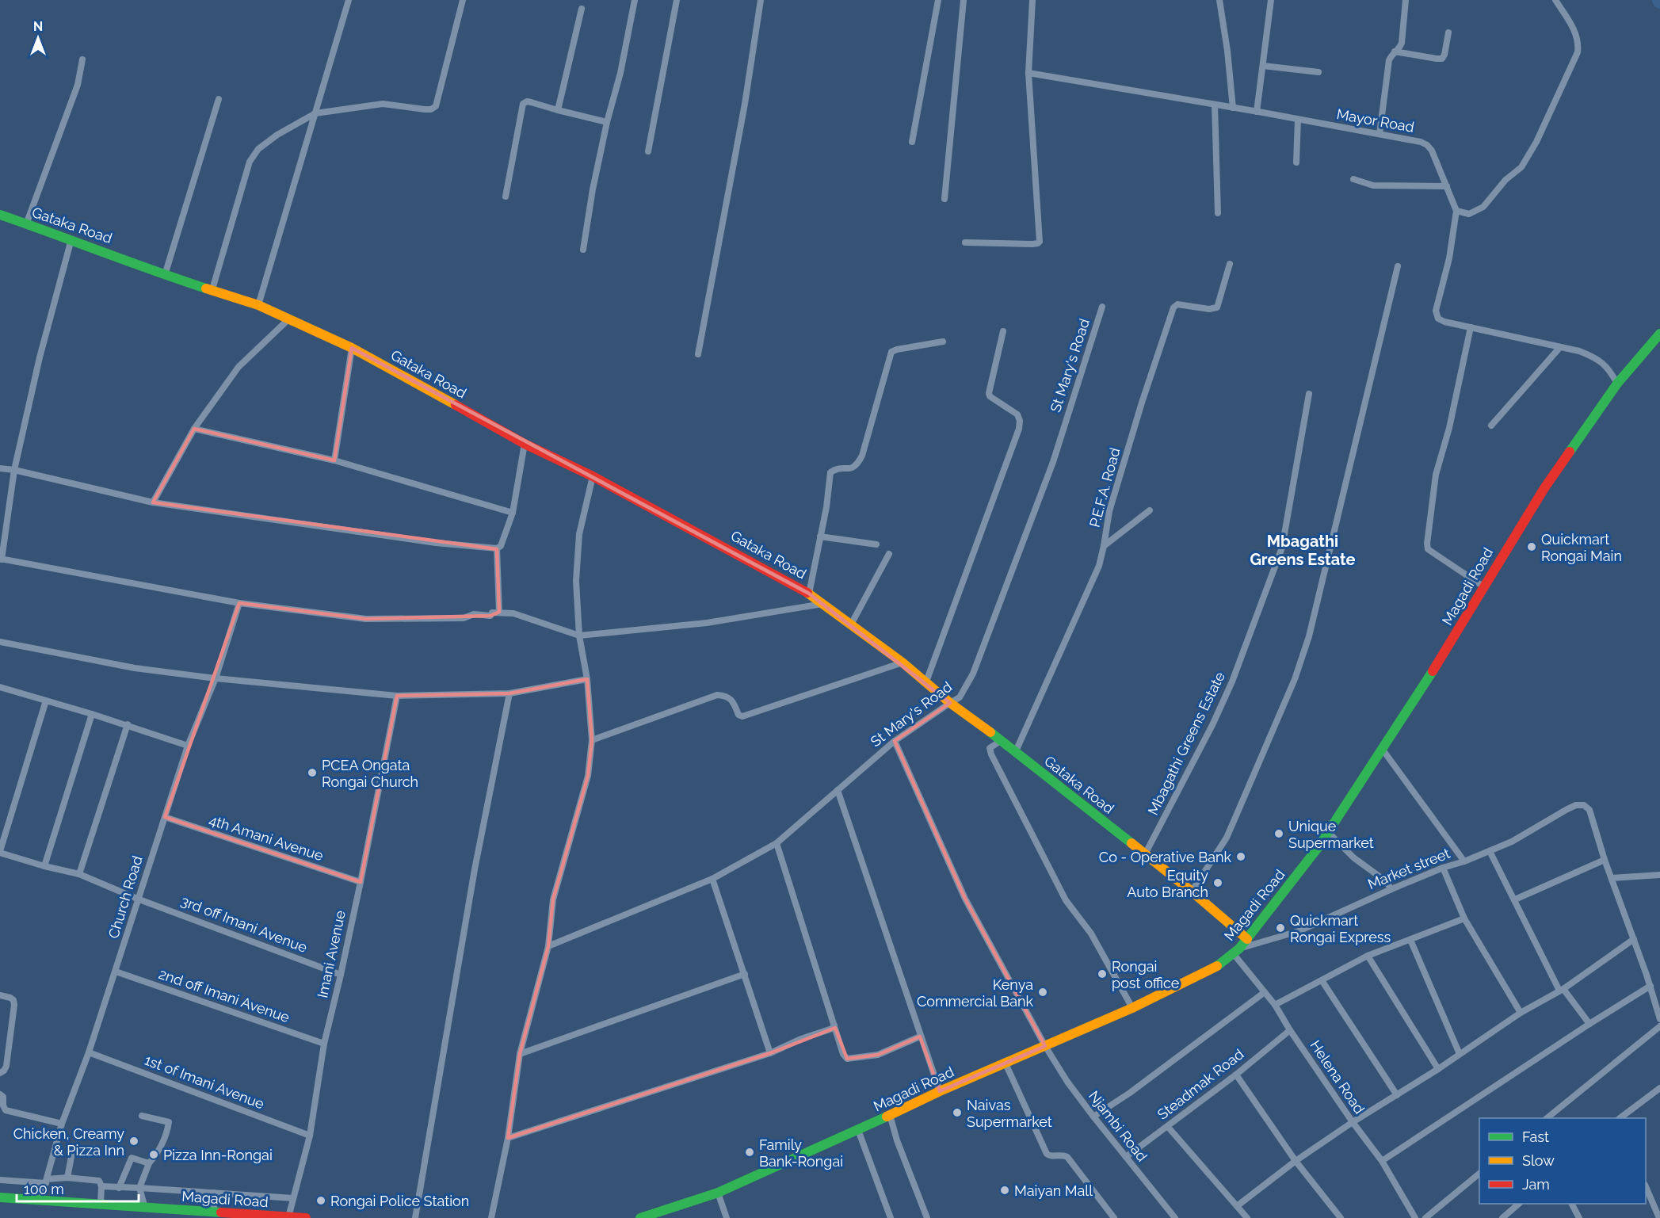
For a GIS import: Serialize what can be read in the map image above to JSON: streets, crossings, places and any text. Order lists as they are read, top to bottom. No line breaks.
{"streets":{"main road":["Gataka Road","Magadi Road"],"street":["Mayor Road","St Mary's Road","P.E.F.A. Road","Mbagathi Greens Estate","4th Amani Avenue","Market street","Church Road","3rd off Imani Avenue","Imani Avenue","2nd off Imani Avenue","Helena Road","1st of Imani Avenue","Steadmak Road","Njambi Road"]},"crossings":[["Mayor Road","Magadi Road"],["Gataka Road","St Mary's Road"],["Gataka Road","P.E.F.A. Road"],["Gataka Road","Magadi Road"],["Gataka Road","Mbagathi Greens Estate"],["St Mary's Road","Njambi Road"],["Magadi Road","Market street"],["Magadi Road","Church Road"],["Magadi Road","Imani Avenue"],["Magadi Road","Helena Road"],["Magadi Road","Njambi Road"],["4th Amani Avenue","Church Road"],["4th Amani Avenue","Imani Avenue"],["Market street","Helena Road"],["Church Road","3rd off Imani Avenue"],["Church Road","2nd off Imani Avenue"],["Church Road","1st of Imani Avenue"],["3rd off Imani Avenue","Imani Avenue"],["Imani Avenue","2nd off Imani Avenue"],["Imani Avenue","1st of Imani Avenue"],["Helena Road","Steadmak Road"],["Steadmak Road","Njambi Road"]],"districts":["Mbagathi Greens Estate"],"places":["Quickmart Rongai Main","PCEA Ongata Rongai Church","Unique Supermarket","Co - Operative Bank","Equity Auto Branch","Quickmart Rongai Express","Rongai post office","Kenya Commercial Bank","Naivas Supermarket","Chicken, Creamy & Pizza Inn","Family Bank-Rongai","Pizza Inn-Rongai","Maiyan Mall","Rongai Police Station"],"legend":["Fast","Slow","Jam"],"scale_bar":"100 m","north":"top"}
